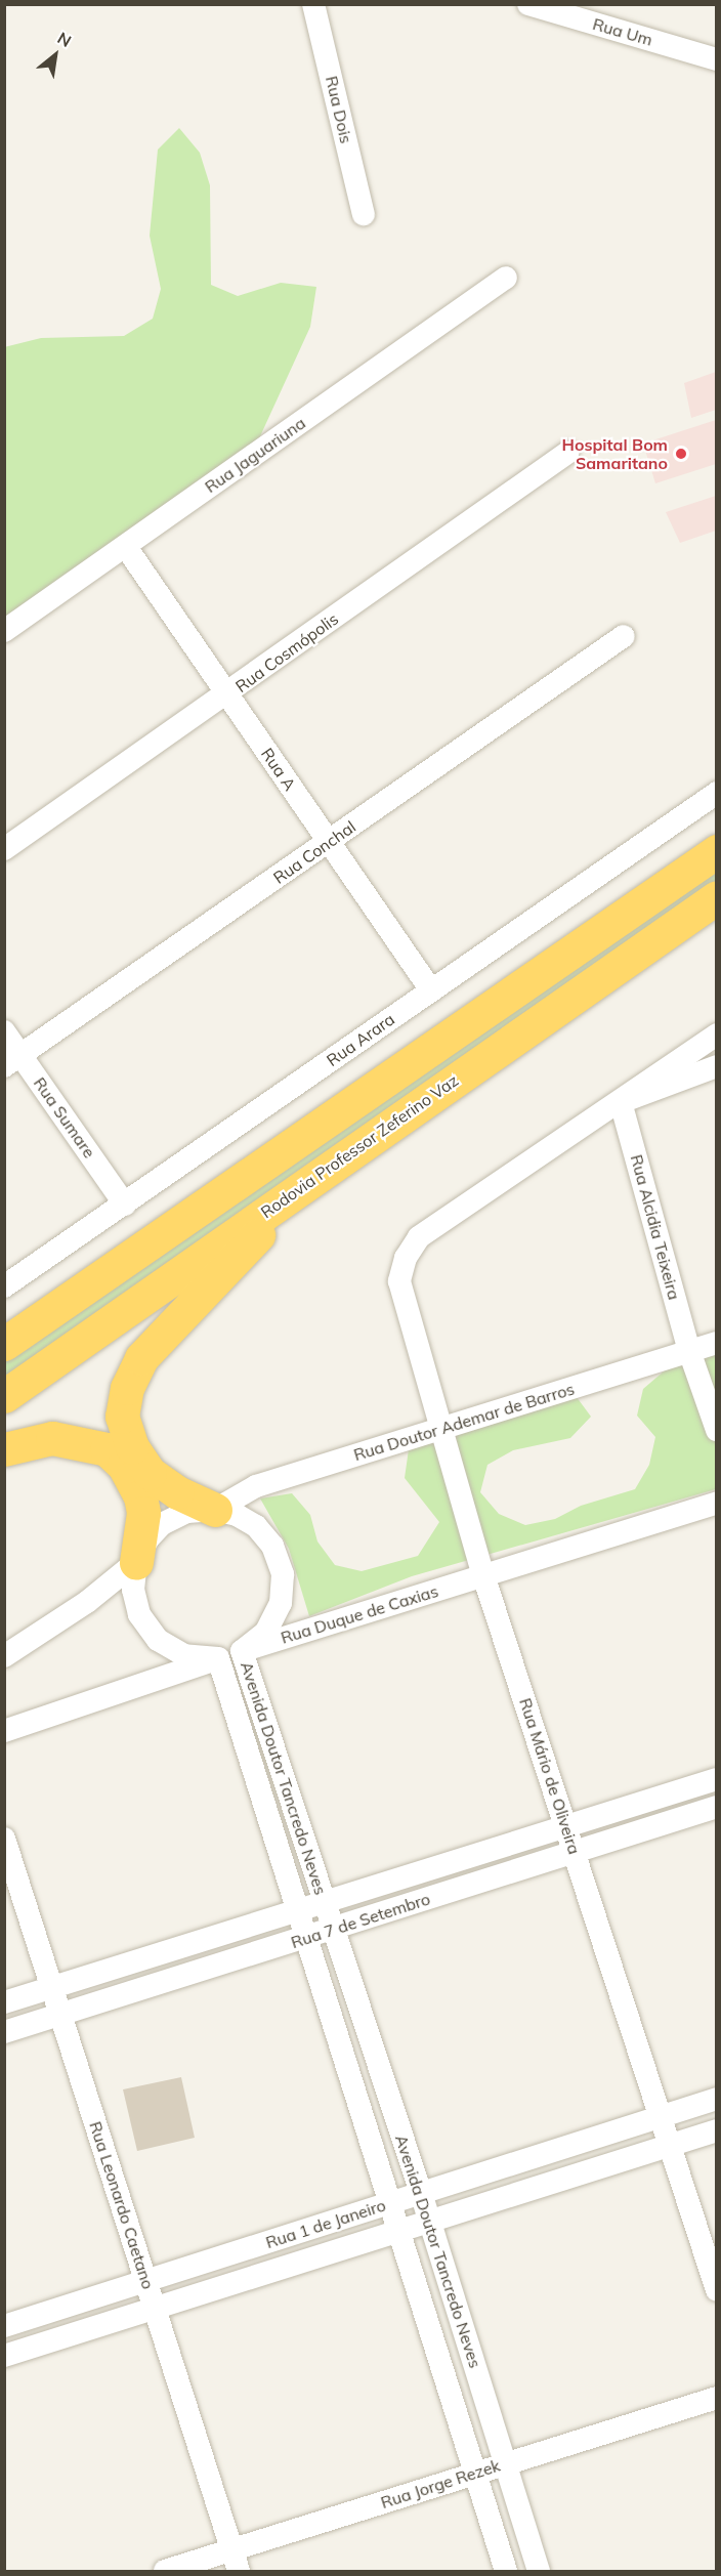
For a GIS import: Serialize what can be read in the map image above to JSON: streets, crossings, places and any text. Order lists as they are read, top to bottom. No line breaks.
{"streets":{"highway":["Rodovia Professor Zeferino Vaz"],"street":["Rua Um","Rua Dois","Rua Jaguariuna","Rua Cosmópolis","Rua A","Rua Conchal","Rua Arara","Rua Sumare","Rua Alcidia Teixeira","Rua Doutor Ademar de Barros","Rua Duque de Caxias","Rua Mário de Oliveira","Avenida Doutor Tancredo Neves","Rua 7 de Setembro","Rua Leonardo Caetano","Rua 1 de Janeiro","Rua Jorge Rezek"]},"crossings":[["Rua Jaguariuna","Rua A"],["Rua Cosmópolis","Rua A"],["Rua A","Rua Conchal"],["Rua A","Rua Arara"],["Rua Conchal","Rua Sumare"],["Rua Arara","Rua Sumare"],["Rua Alcidia Teixeira","Rua Doutor Ademar de Barros"],["Rua Alcidia Teixeira","Rua Mário de Oliveira"],["Rua Doutor Ademar de Barros","Rua Duque de Caxias"],["Rua Doutor Ademar de Barros","Rua Mário de Oliveira"],["Rua Doutor Ademar de Barros","Avenida Doutor Tancredo Neves"],["Rua Duque de Caxias","Rua Mário de Oliveira"],["Rua Duque de Caxias","Avenida Doutor Tancredo Neves"],["Rua Mário de Oliveira","Rua 7 de Setembro"],["Rua Mário de Oliveira","Rua 1 de Janeiro"],["Avenida Doutor Tancredo Neves","Rua 7 de Setembro"],["Avenida Doutor Tancredo Neves","Rua 1 de Janeiro"],["Avenida Doutor Tancredo Neves","Rua Jorge Rezek"],["Rua 7 de Setembro","Rua Leonardo Caetano"],["Rua Leonardo Caetano","Rua 1 de Janeiro"],["Rua Leonardo Caetano","Rua Jorge Rezek"]],"places":["Hospital Bom Samaritano"],"north":"top right"}
